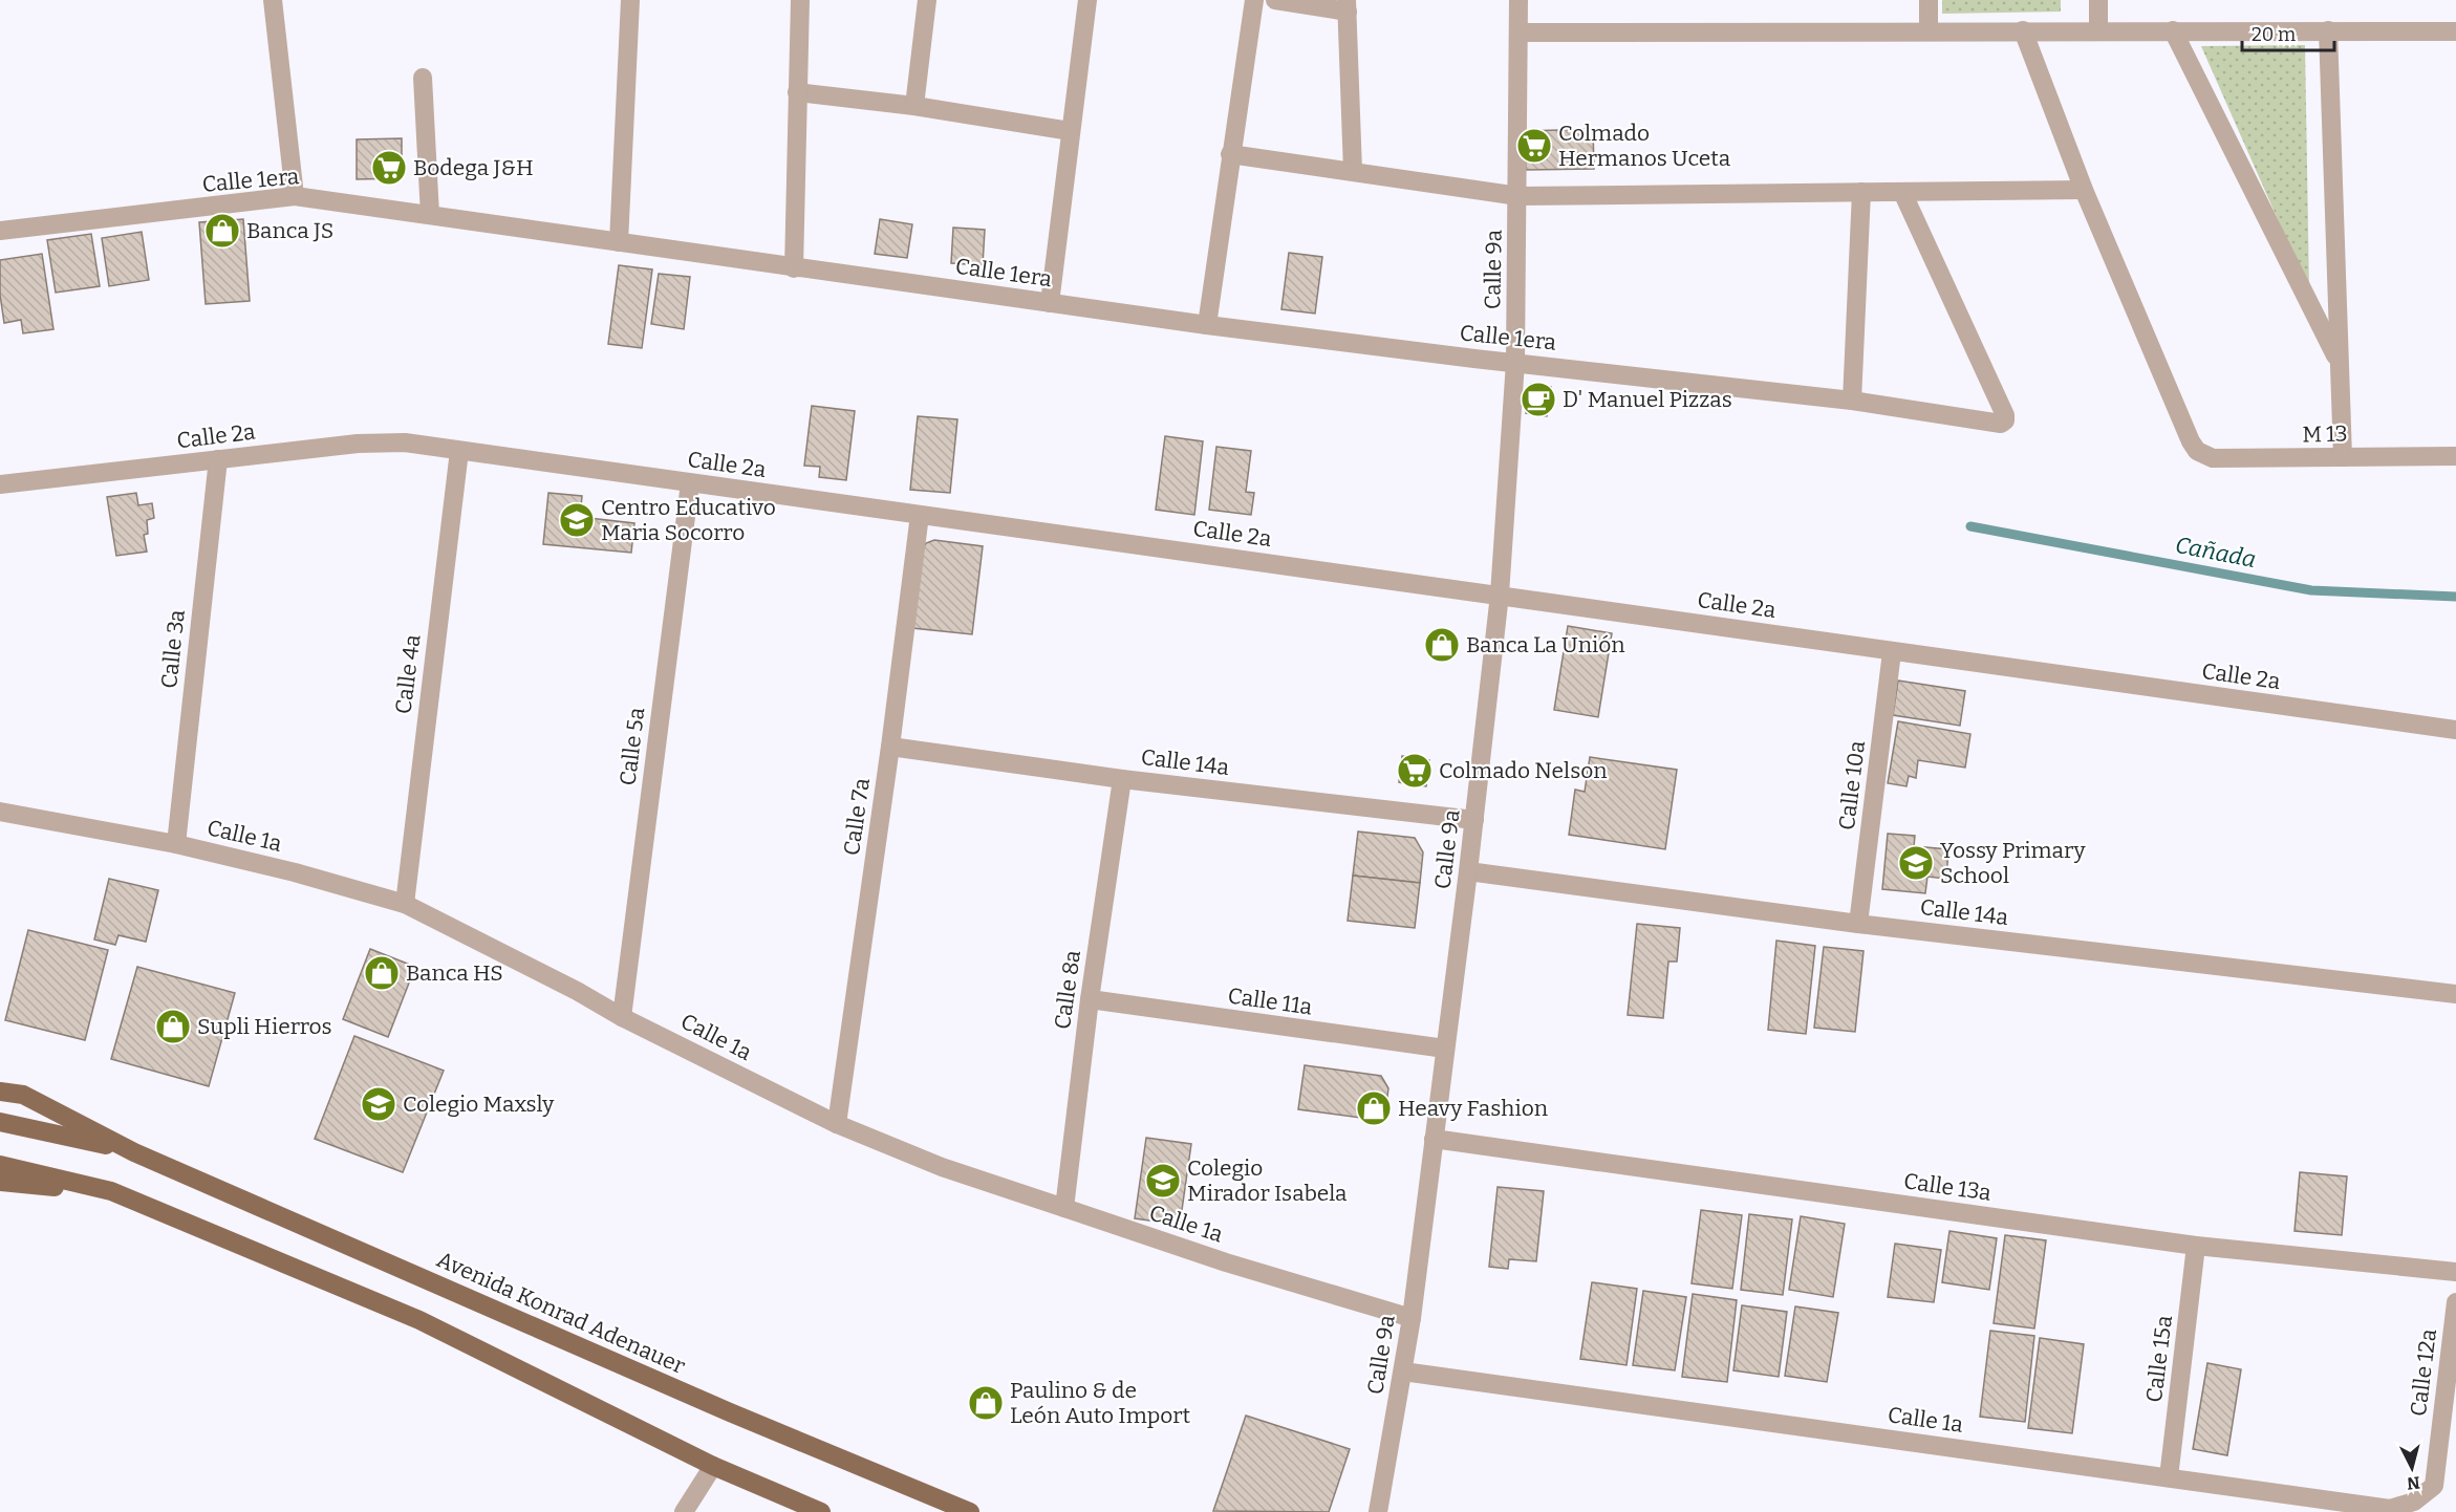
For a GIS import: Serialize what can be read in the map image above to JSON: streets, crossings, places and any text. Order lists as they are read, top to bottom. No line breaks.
{"streets":{"main road":["Avenida Konrad Adenauer"],"street":["Calle 1era","Calle 9a","M 13","Calle 2a","Calle 3a","Calle 4a","Calle 5a","Calle 14a","Calle 10a","Calle 7a","Calle 1a","Calle 8a","Calle 11a","Calle 13a","Calle 15a","Calle 12a"]},"crossings":[["Calle 1era","Calle 9a"],["Calle 9a","Calle 2a"],["Calle 9a","Calle 14a"],["Calle 9a","Calle 1a"],["Calle 9a","Calle 11a"],["Calle 9a","Calle 13a"],["Calle 2a","Calle 3a"],["Calle 2a","Calle 4a"],["Calle 2a","Calle 5a"],["Calle 2a","Calle 10a"],["Calle 2a","Calle 7a"],["Calle 3a","Calle 1a"],["Calle 4a","Calle 1a"],["Calle 5a","Calle 1a"],["Calle 14a","Calle 10a"],["Calle 14a","Calle 7a"],["Calle 14a","Calle 8a"],["Calle 7a","Calle 1a"],["Calle 1a","Calle 8a"],["Calle 1a","Calle 15a"],["Calle 1a","Calle 12a"],["Calle 8a","Calle 11a"],["Calle 13a","Calle 15a"]],"water":["Cañada"],"places":{"supermarket":["Colmado Hermanos Uceta","Bodega J&H","Colmado Nelson"],"shop":["Banca JS","Banca La Unión","Banca HS","Supli Hierros","Heavy Fashion","Paulino & de León Auto Import"],"cafe":["D' Manuel Pizzas"],"school or university":["Centro Educativo Maria Socorro","Yossy Primary School","Colegio Maxsly","Colegio Mirador Isabela"]},"scale_bar":"20 m","north":"bottom"}
